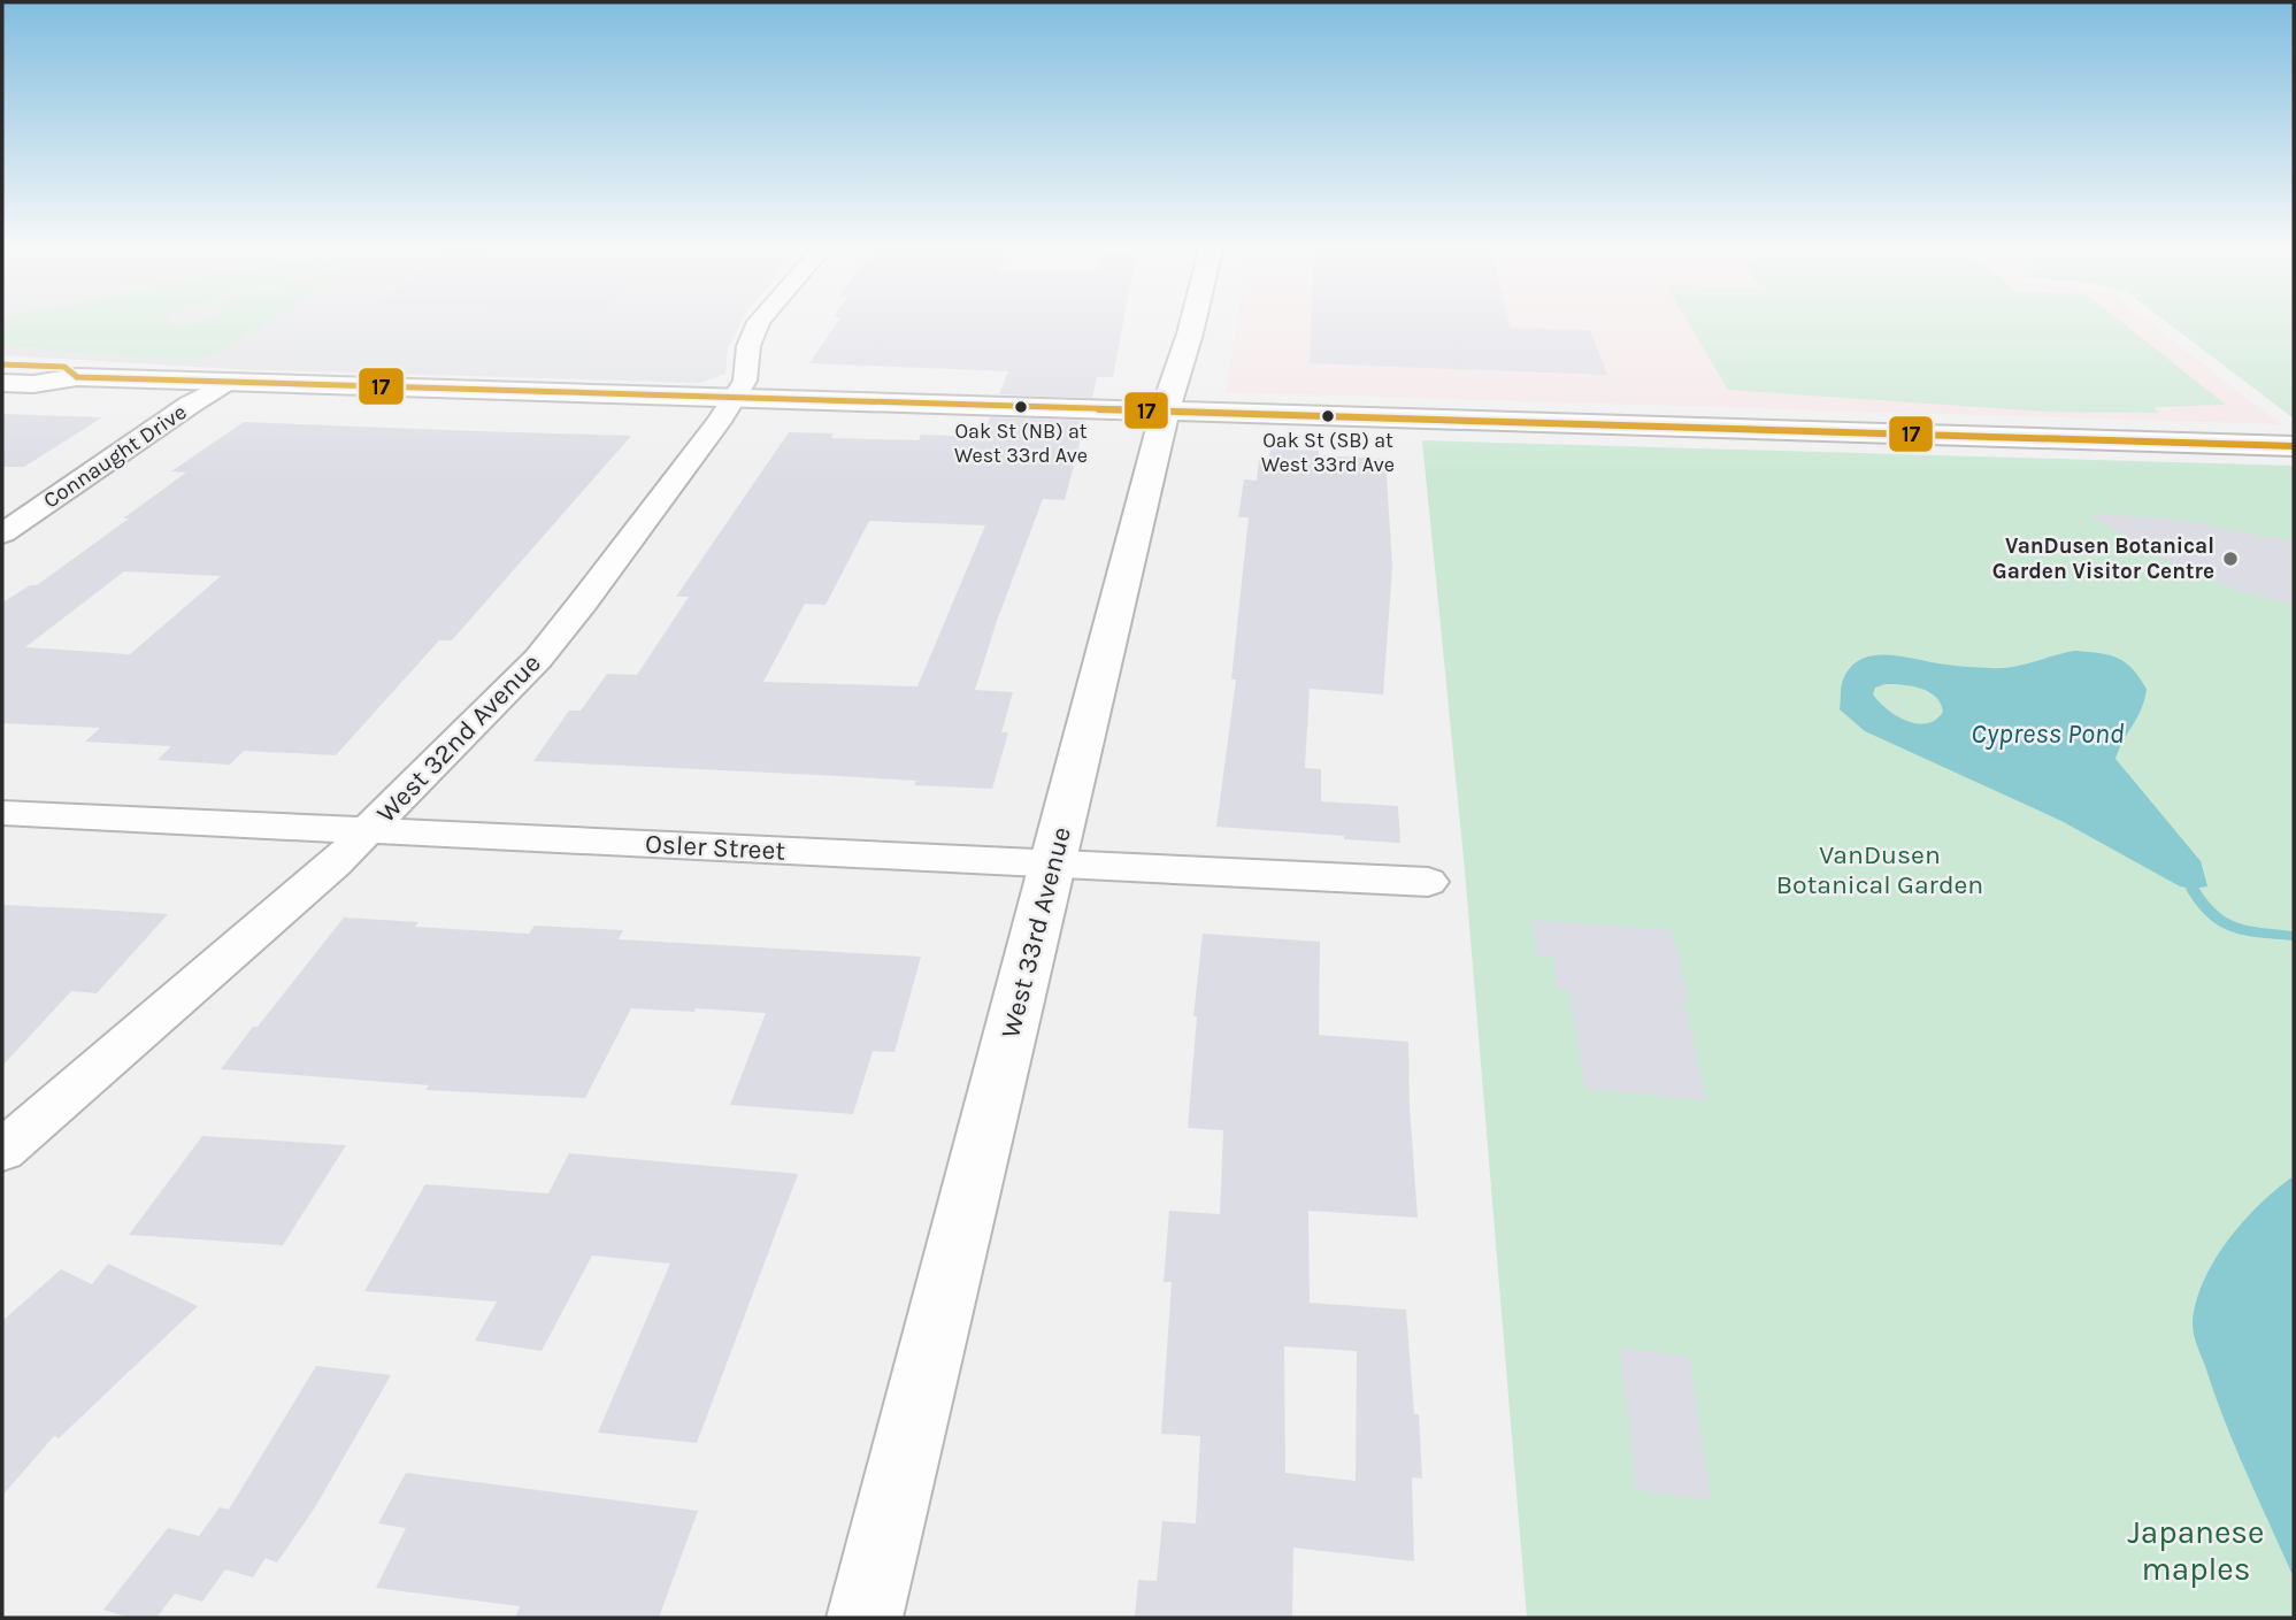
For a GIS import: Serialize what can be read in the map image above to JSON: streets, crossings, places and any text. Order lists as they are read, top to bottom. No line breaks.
{"streets":{"main road":["West 33rd Avenue"],"street":["Connaught Drive","West 32nd Avenue","Osler Street"]},"crossings":[["West 32nd Avenue","Osler Street"],["Osler Street","West 33rd Avenue"]],"water":["Cypress Pond"],"parks":["VanDusen Botanical Garden","Japanese maples"],"places":["Oak St (NB) at West 33rd Ave","Oak St (SB) at West 33rd Ave","VanDusen Botanical Garden Visitor Centre"],"lines":["transit line 17"]}
